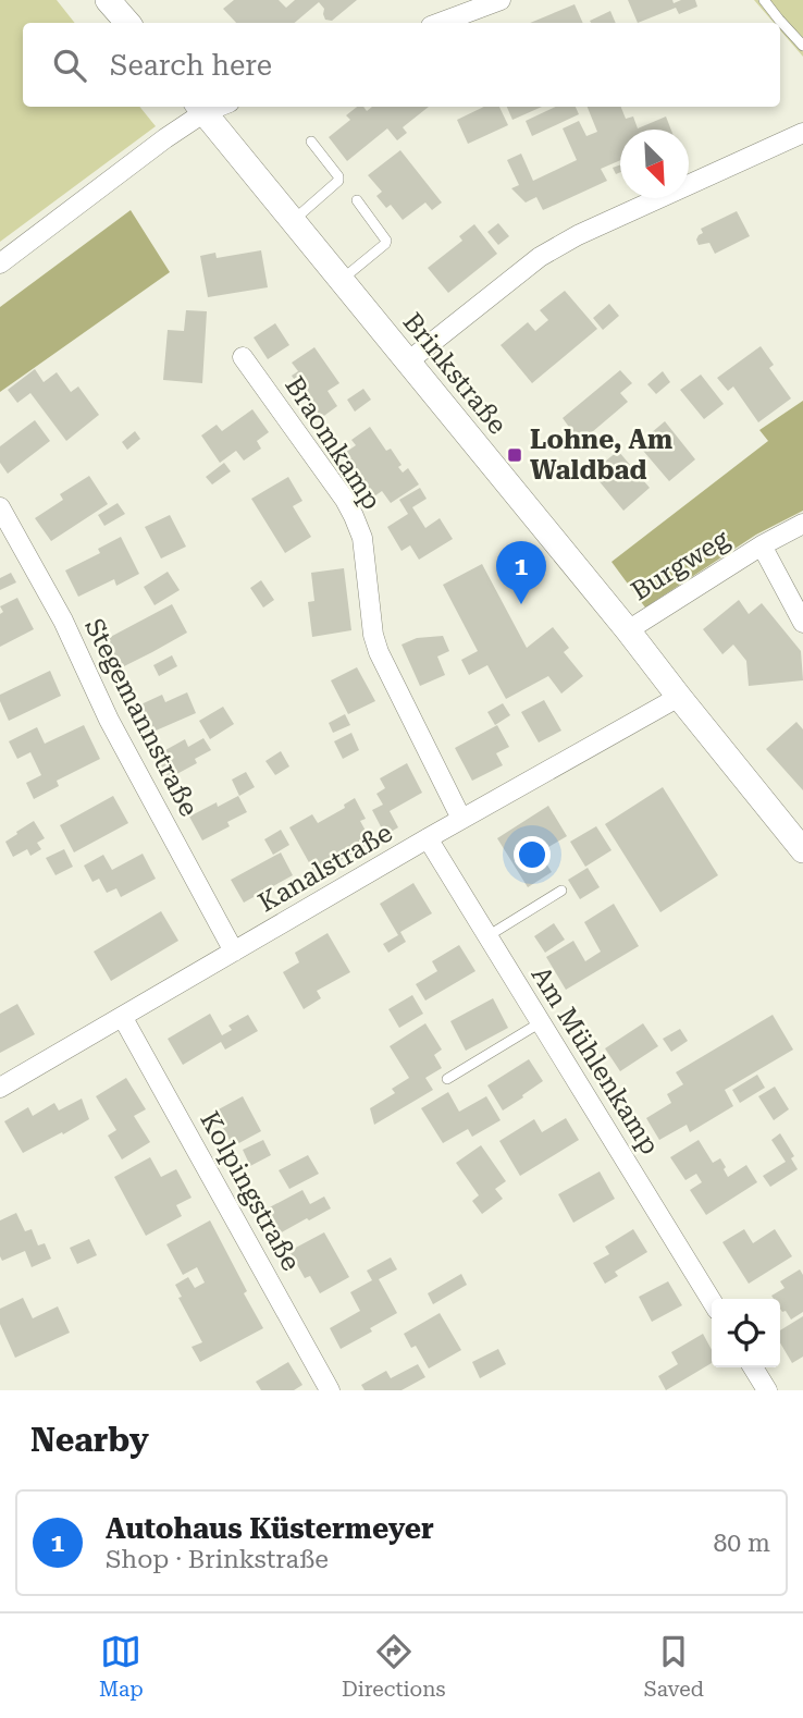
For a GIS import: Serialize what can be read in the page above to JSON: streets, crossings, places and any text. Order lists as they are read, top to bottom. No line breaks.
{"streets":{"street":["Brinkstraße","Braomkamp","Burgweg","Stegemannstraße","Kanalstraße","Am Mühlenkamp","Kolpingstraße"]},"crossings":[["Brinkstraße","Burgweg"],["Brinkstraße","Kanalstraße"],["Braomkamp","Kanalstraße"],["Stegemannstraße","Kanalstraße"],["Kanalstraße","Am Mühlenkamp"],["Kanalstraße","Kolpingstraße"]],"places":{"transit":["Lohne, Am Waldbad"]},"north":"bottom right","page":{"search":"Search here","pins":"1","heading":"Nearby","list":[{"mark":"1","name":"Autohaus Küstermeyer","note":"Shop · Brinkstraße","value":"80 m"}],"nav":["Map","Directions","Saved"]}}
